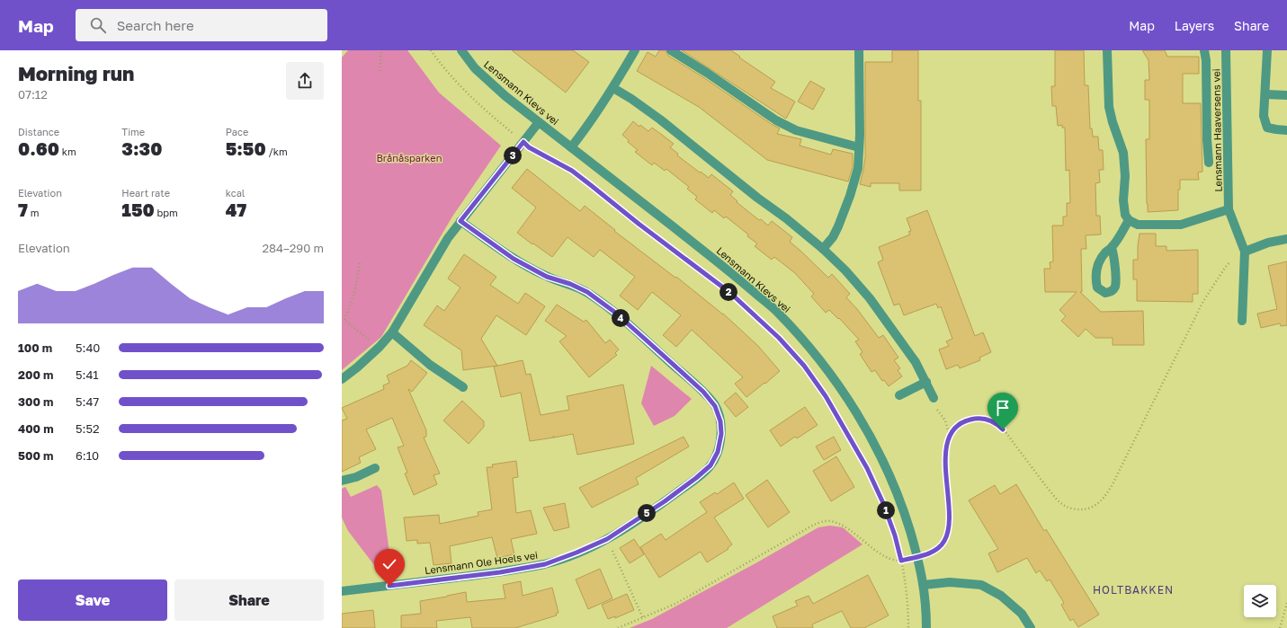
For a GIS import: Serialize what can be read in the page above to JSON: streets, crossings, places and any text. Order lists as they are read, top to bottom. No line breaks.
{"streets":{"street":["Lensmann Klevs vei","Lensmann Haaversens vei","Lensmann Ole Hoels vei"]},"districts":["HOLTBAKKEN"],"parks":["Brånåsparken"],"page":{"header":"Map","search":"Search here","nav":["Map","Layers","Share"],"heading":["Morning run","07:12"],"stats":[["Distance","0.60 km"],["Time","3:30"],["Pace","5:50 /km"],["Elevation","7 m"],["Heart rate","150 bpm"],["kcal","47"]],"pins":["3","2","4","1","5"],"chart":["Elevation","284–290 m"],"list":[{"name":"100 m","note":"5:40"},{"name":"200 m","note":"5:41"},{"name":"300 m","note":"5:47"},{"name":"400 m","note":"5:52"},{"name":"500 m","note":"6:10"}],"buttons":["Save","Share"]}}
